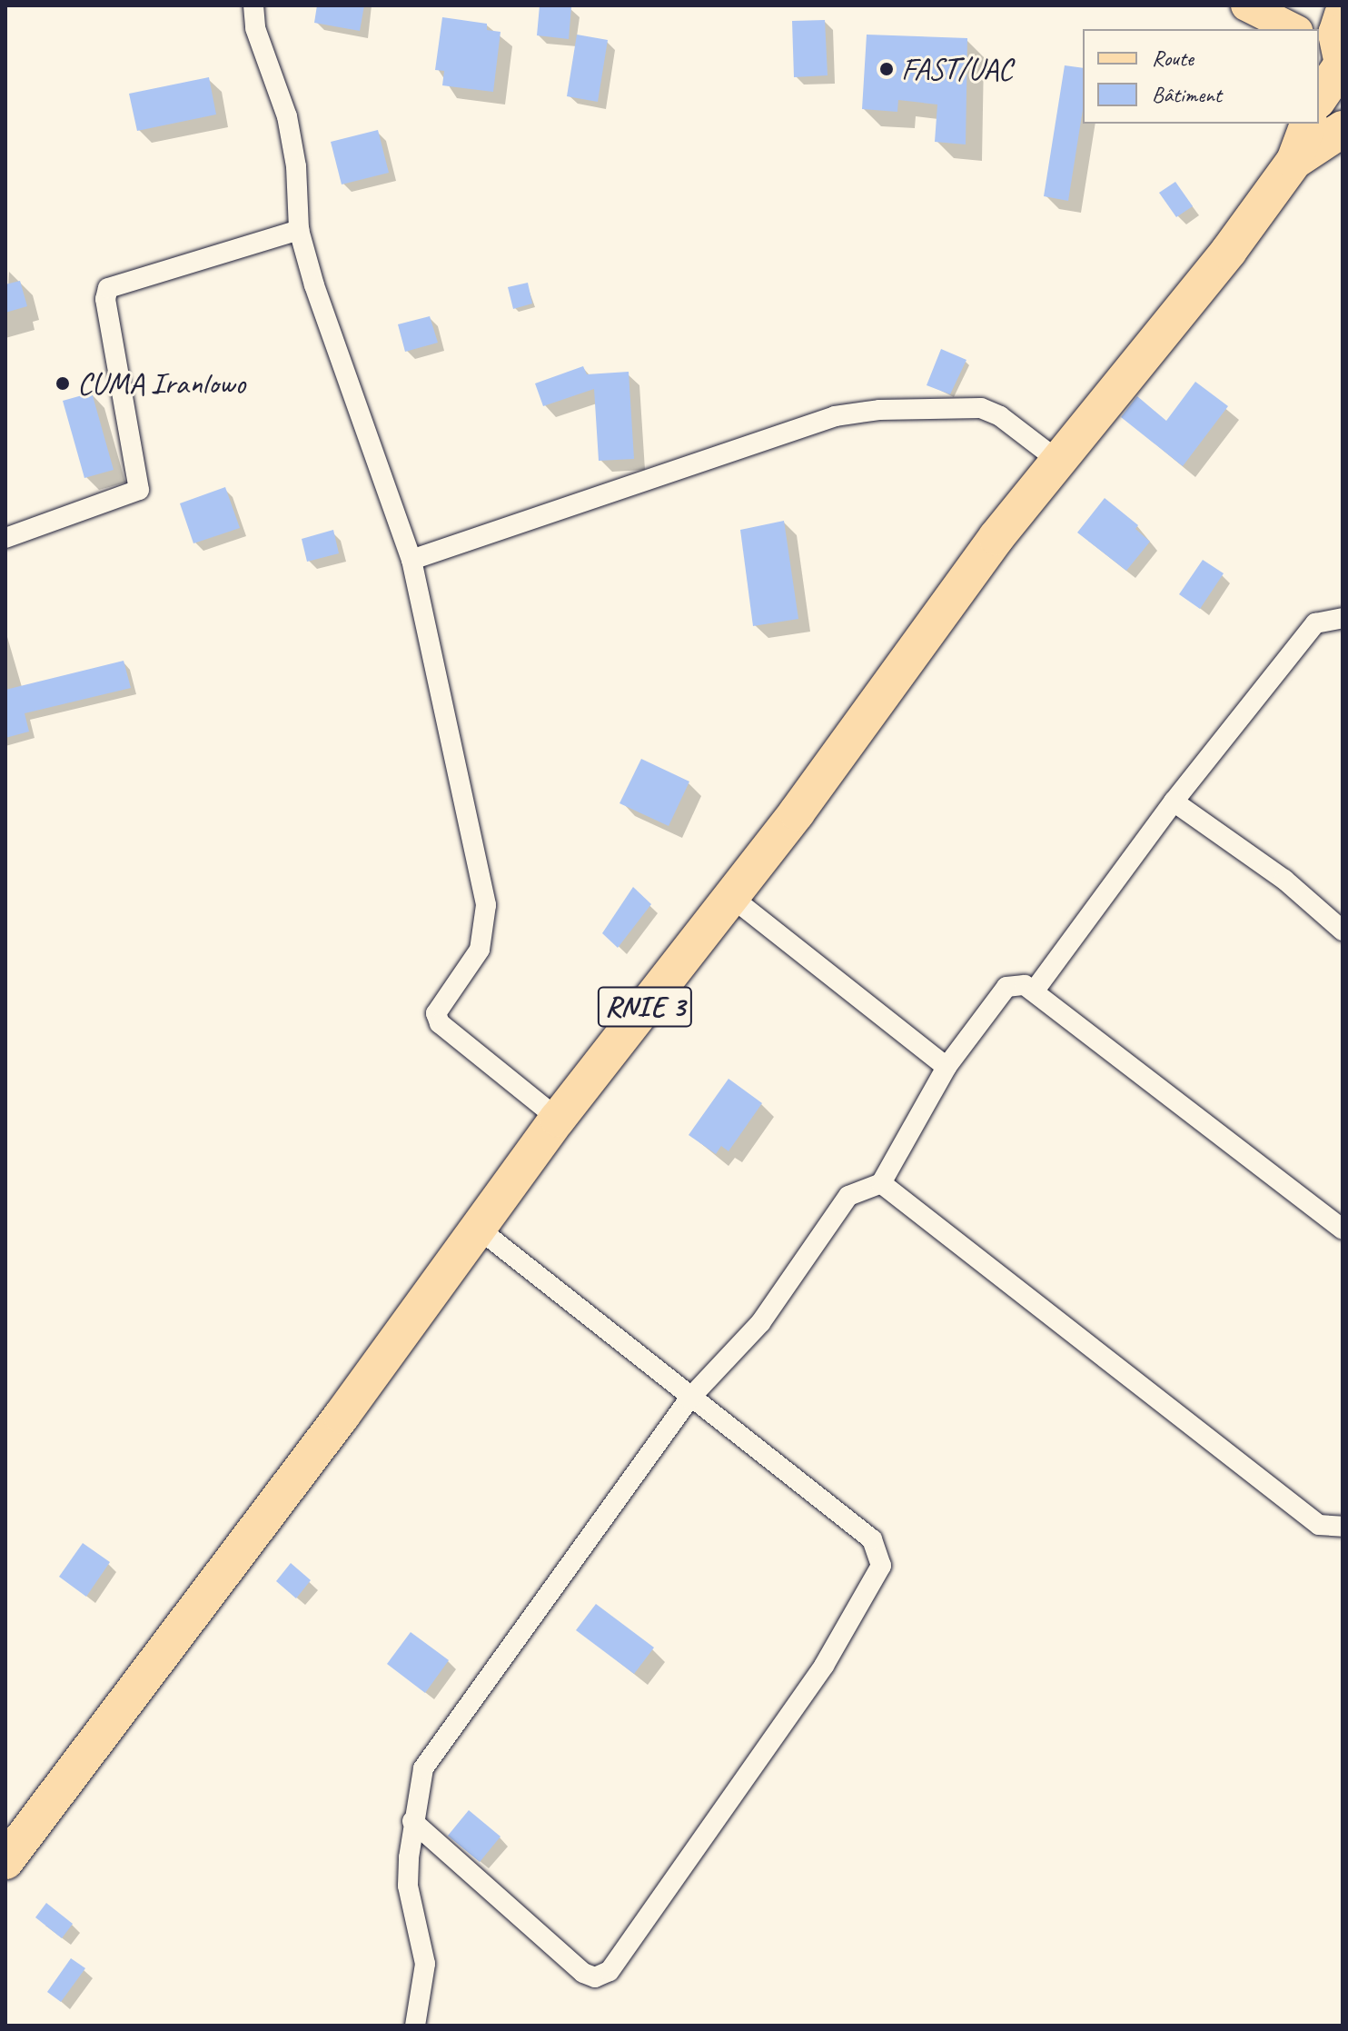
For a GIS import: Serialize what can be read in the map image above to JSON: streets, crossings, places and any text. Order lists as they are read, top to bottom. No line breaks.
{"streets":{"highway":["RNIE 3"]},"places":["FAST/UAC","CUMA Iranlowo"],"legend":["Route","Bâtiment"]}
